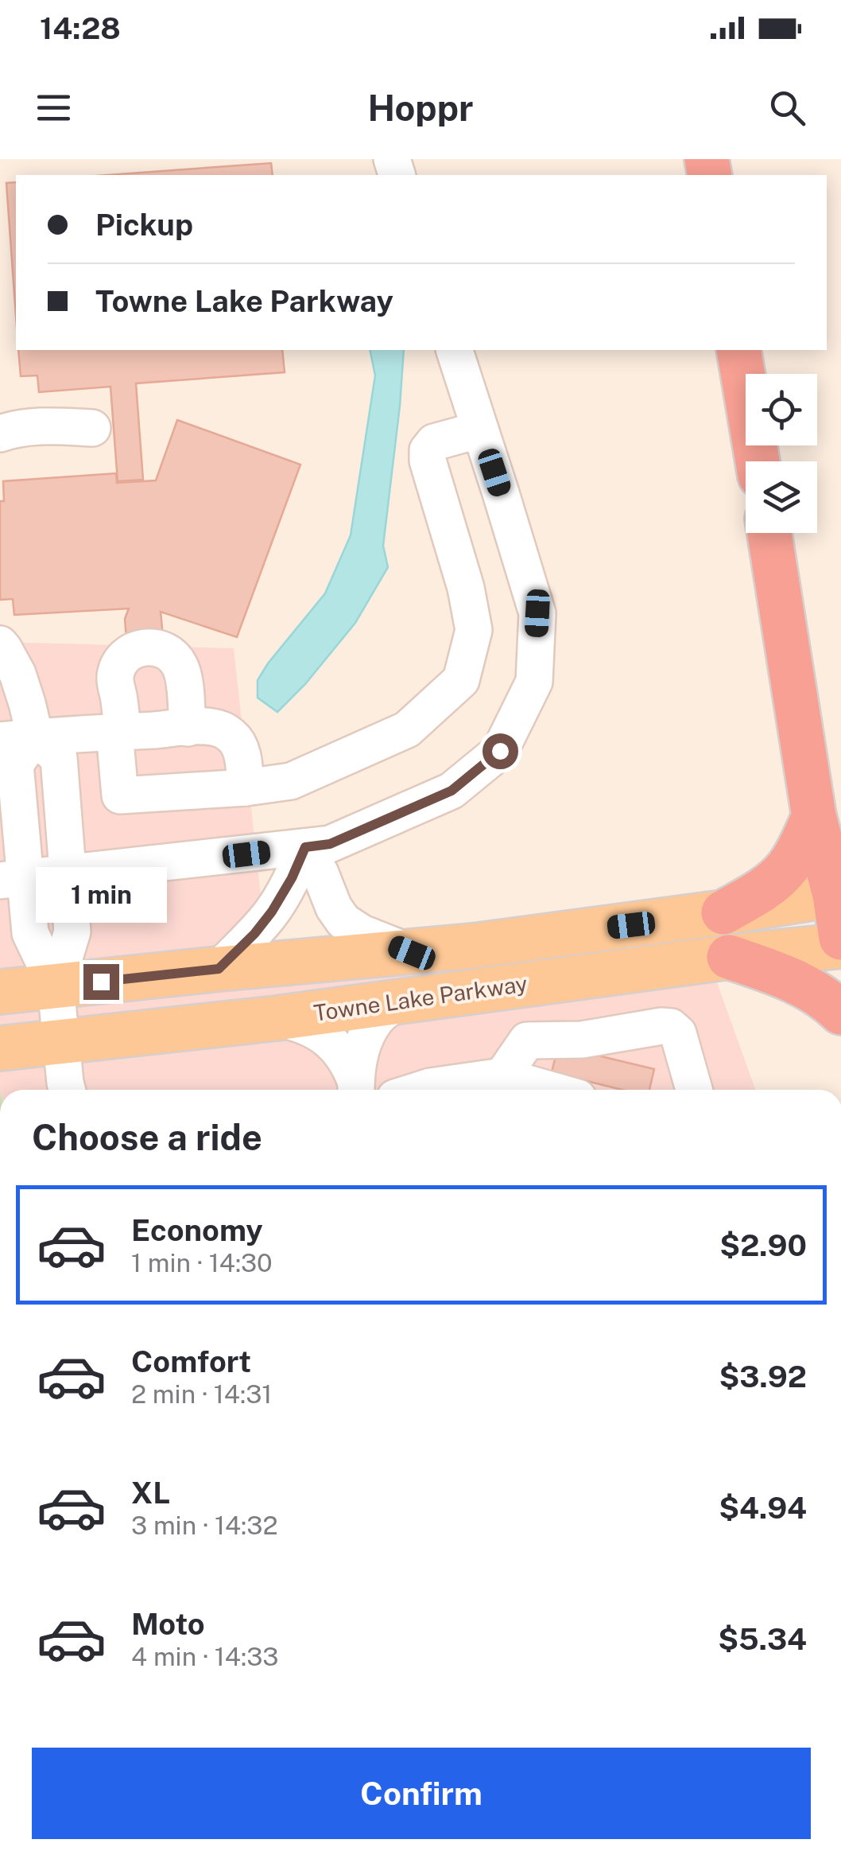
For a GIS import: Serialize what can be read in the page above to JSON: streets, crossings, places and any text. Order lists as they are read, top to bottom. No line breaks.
{"streets":{"main road":["Towne Lake Parkway"]},"page":{"status":"14:28","header":"Hoppr","banner":["Pickup","Towne Lake Parkway"],"bubble":"1 min","heading":"Choose a ride","list":[{"name":"Economy","note":"1 min · 14:30","value":"$2.90"},{"name":"Comfort","note":"2 min · 14:31","value":"$3.92"},{"name":"XL","note":"3 min · 14:32","value":"$4.94"},{"name":"Moto","note":"4 min · 14:33","value":"$5.34"}],"buttons":"Confirm"}}
